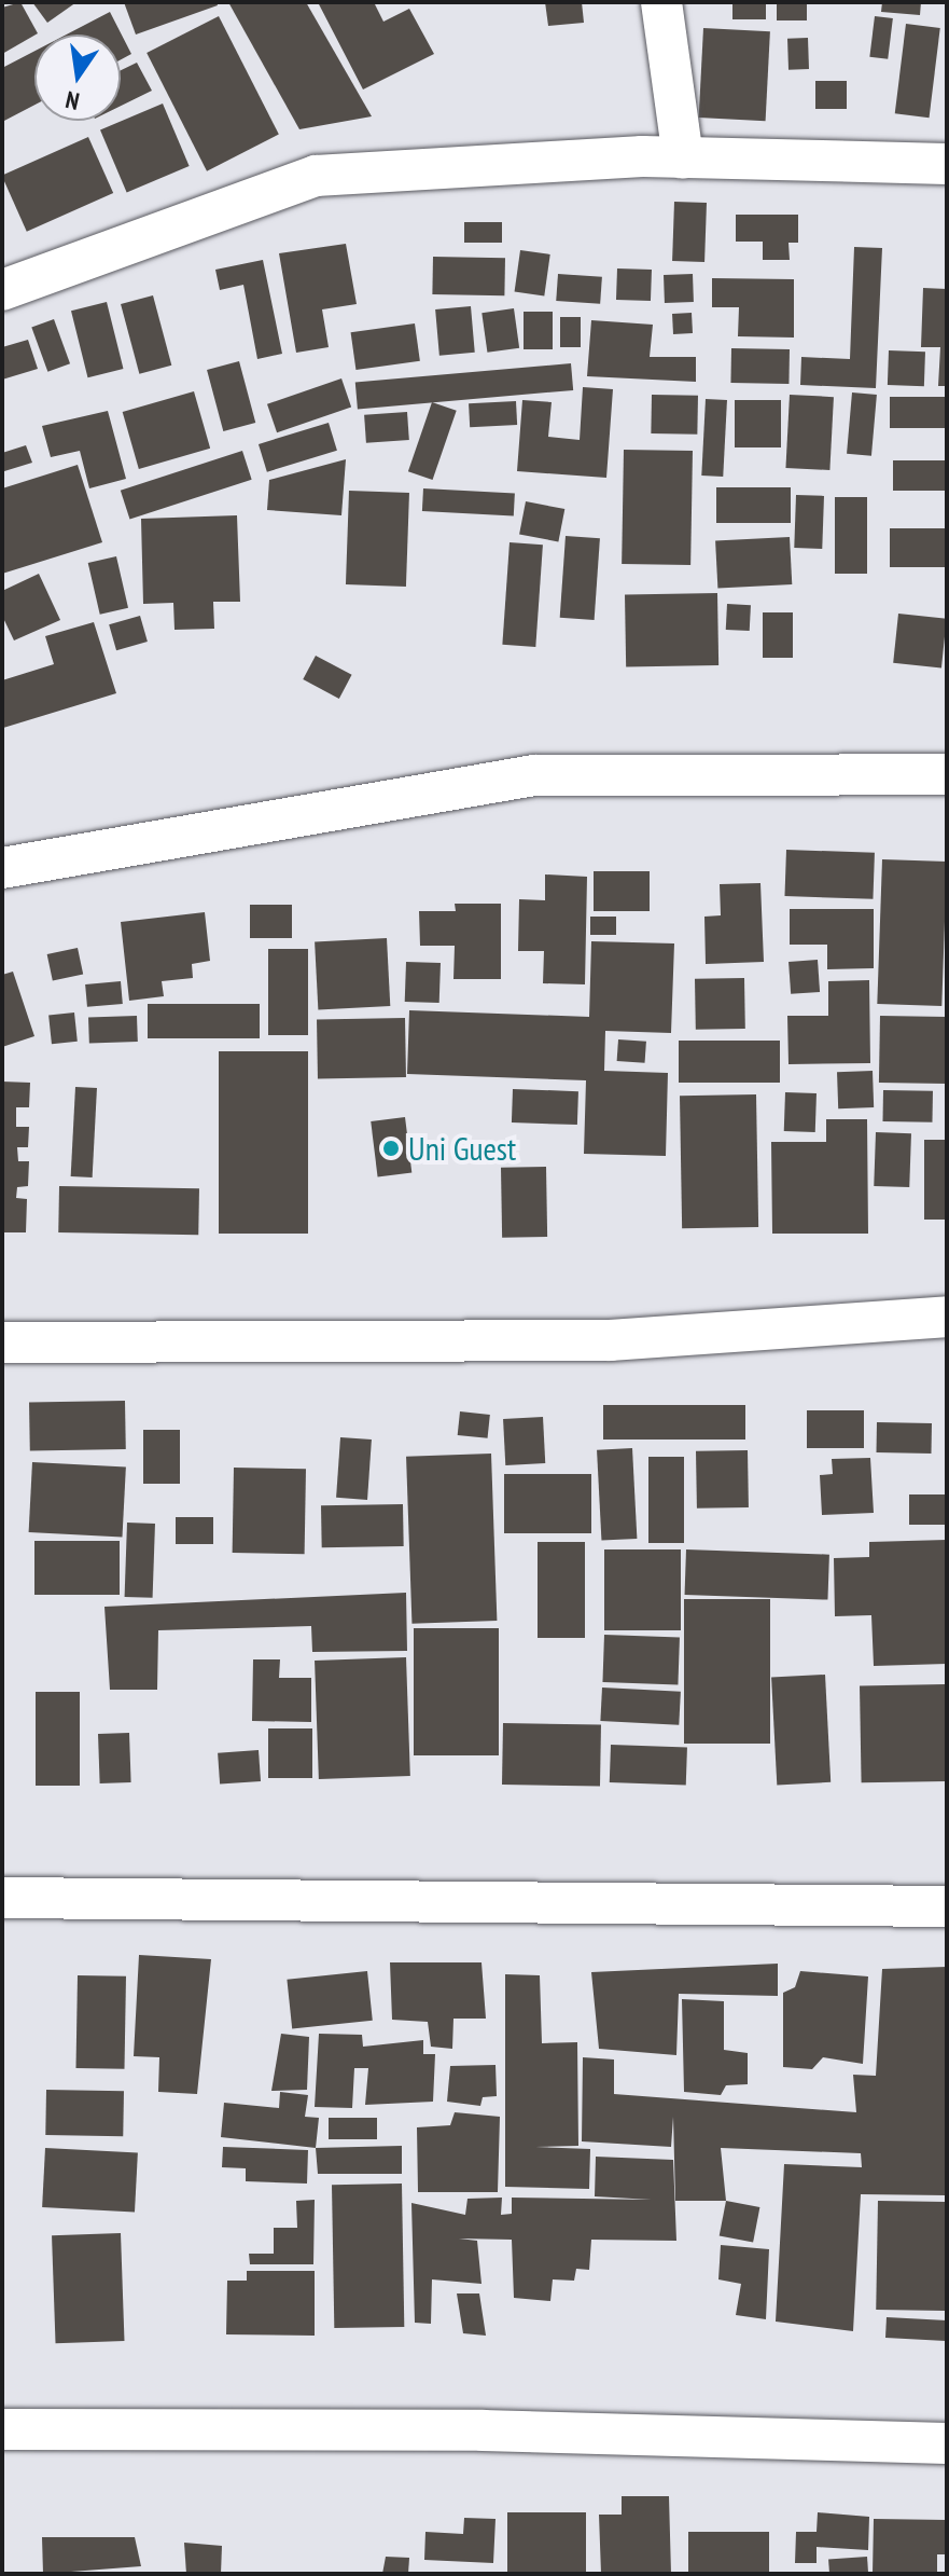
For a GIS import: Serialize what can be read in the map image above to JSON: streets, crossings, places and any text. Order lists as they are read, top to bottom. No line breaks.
{"places":["Uni Guest"],"north":"bottom"}
